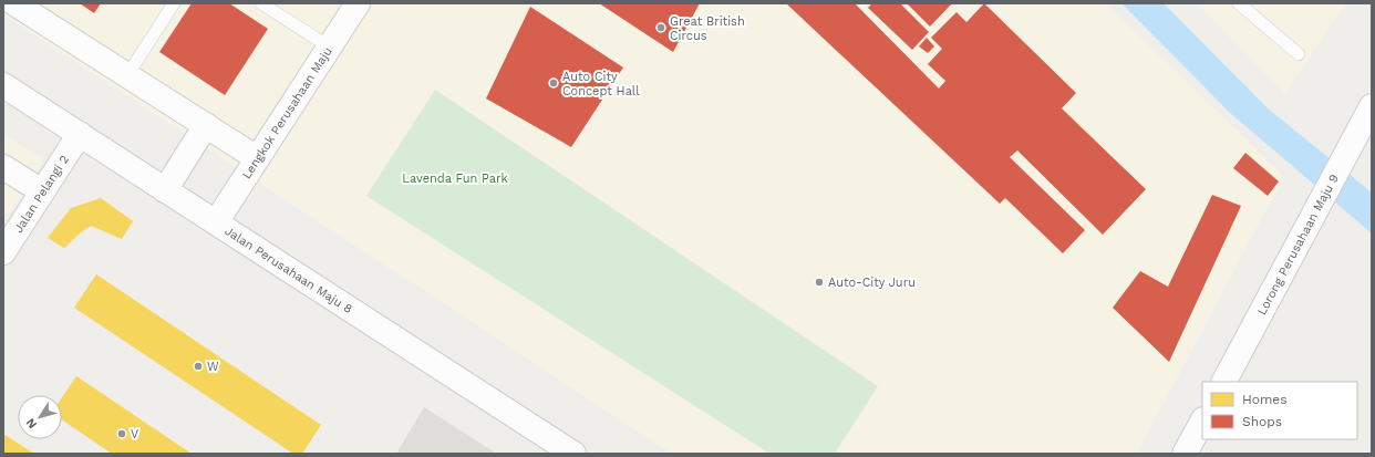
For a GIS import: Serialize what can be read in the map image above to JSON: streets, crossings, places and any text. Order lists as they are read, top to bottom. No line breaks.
{"streets":{"street":["Lengkok Perusahaan Maju","Jalan Pelangi 2","Lorong Perusahaan Maju 9","Jalan Perusahaan Maju 8"]},"crossings":[["Lengkok Perusahaan Maju","Jalan Perusahaan Maju 8"],["Jalan Pelangi 2","Jalan Perusahaan Maju 8"]],"parks":["Lavenda Fun Park"],"places":["Great British Circus","Auto City Concept Hall","Auto-City Juru","W","V"],"legend":["Homes","Shops"],"north":"bottom left"}
